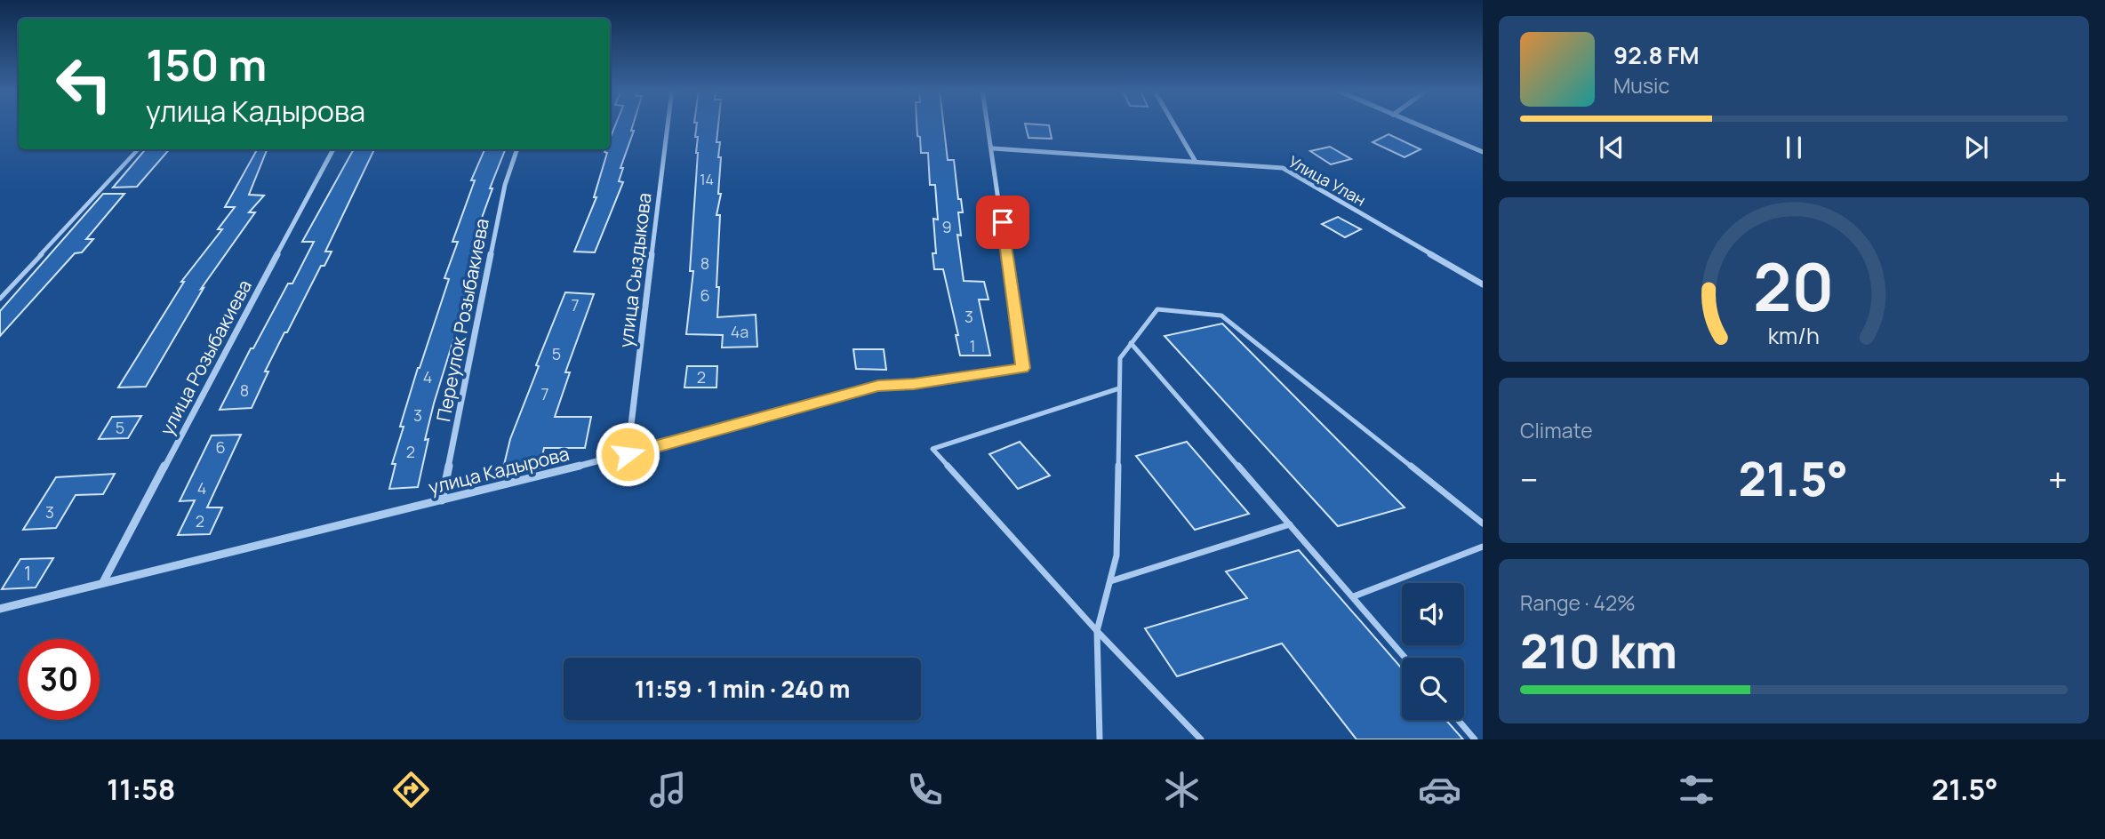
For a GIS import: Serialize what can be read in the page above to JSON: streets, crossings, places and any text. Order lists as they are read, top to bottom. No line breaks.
{"streets":{"street":["Улица Улан","улица Сыздыкова","Переулок Розыбакиева","улица Розыбакиева","улица Кадырова"]},"crossings":[["Улица Улан","улица Кадырова"],["улица Сыздыкова","улица Кадырова"],["Переулок Розыбакиева","улица Кадырова"],["улица Розыбакиева","улица Кадырова"]],"house_numbers":["14","9","8","6","7","3","4а","1","5","4","2","8","7","3","5","6","2","4","3","2","1"],"page":{"turn":["150 m","улица Кадырова"],"song":["92.8 FM","Music"],"tile":["Climate",["Range · 42%","210 km"]],"heat":["−","21.5°","+"],"limit":"30","trip":"11:59 · 1 min · 240 m","tabs":["11:58","21.5°"],"gauge":["20","km/h"]}}
